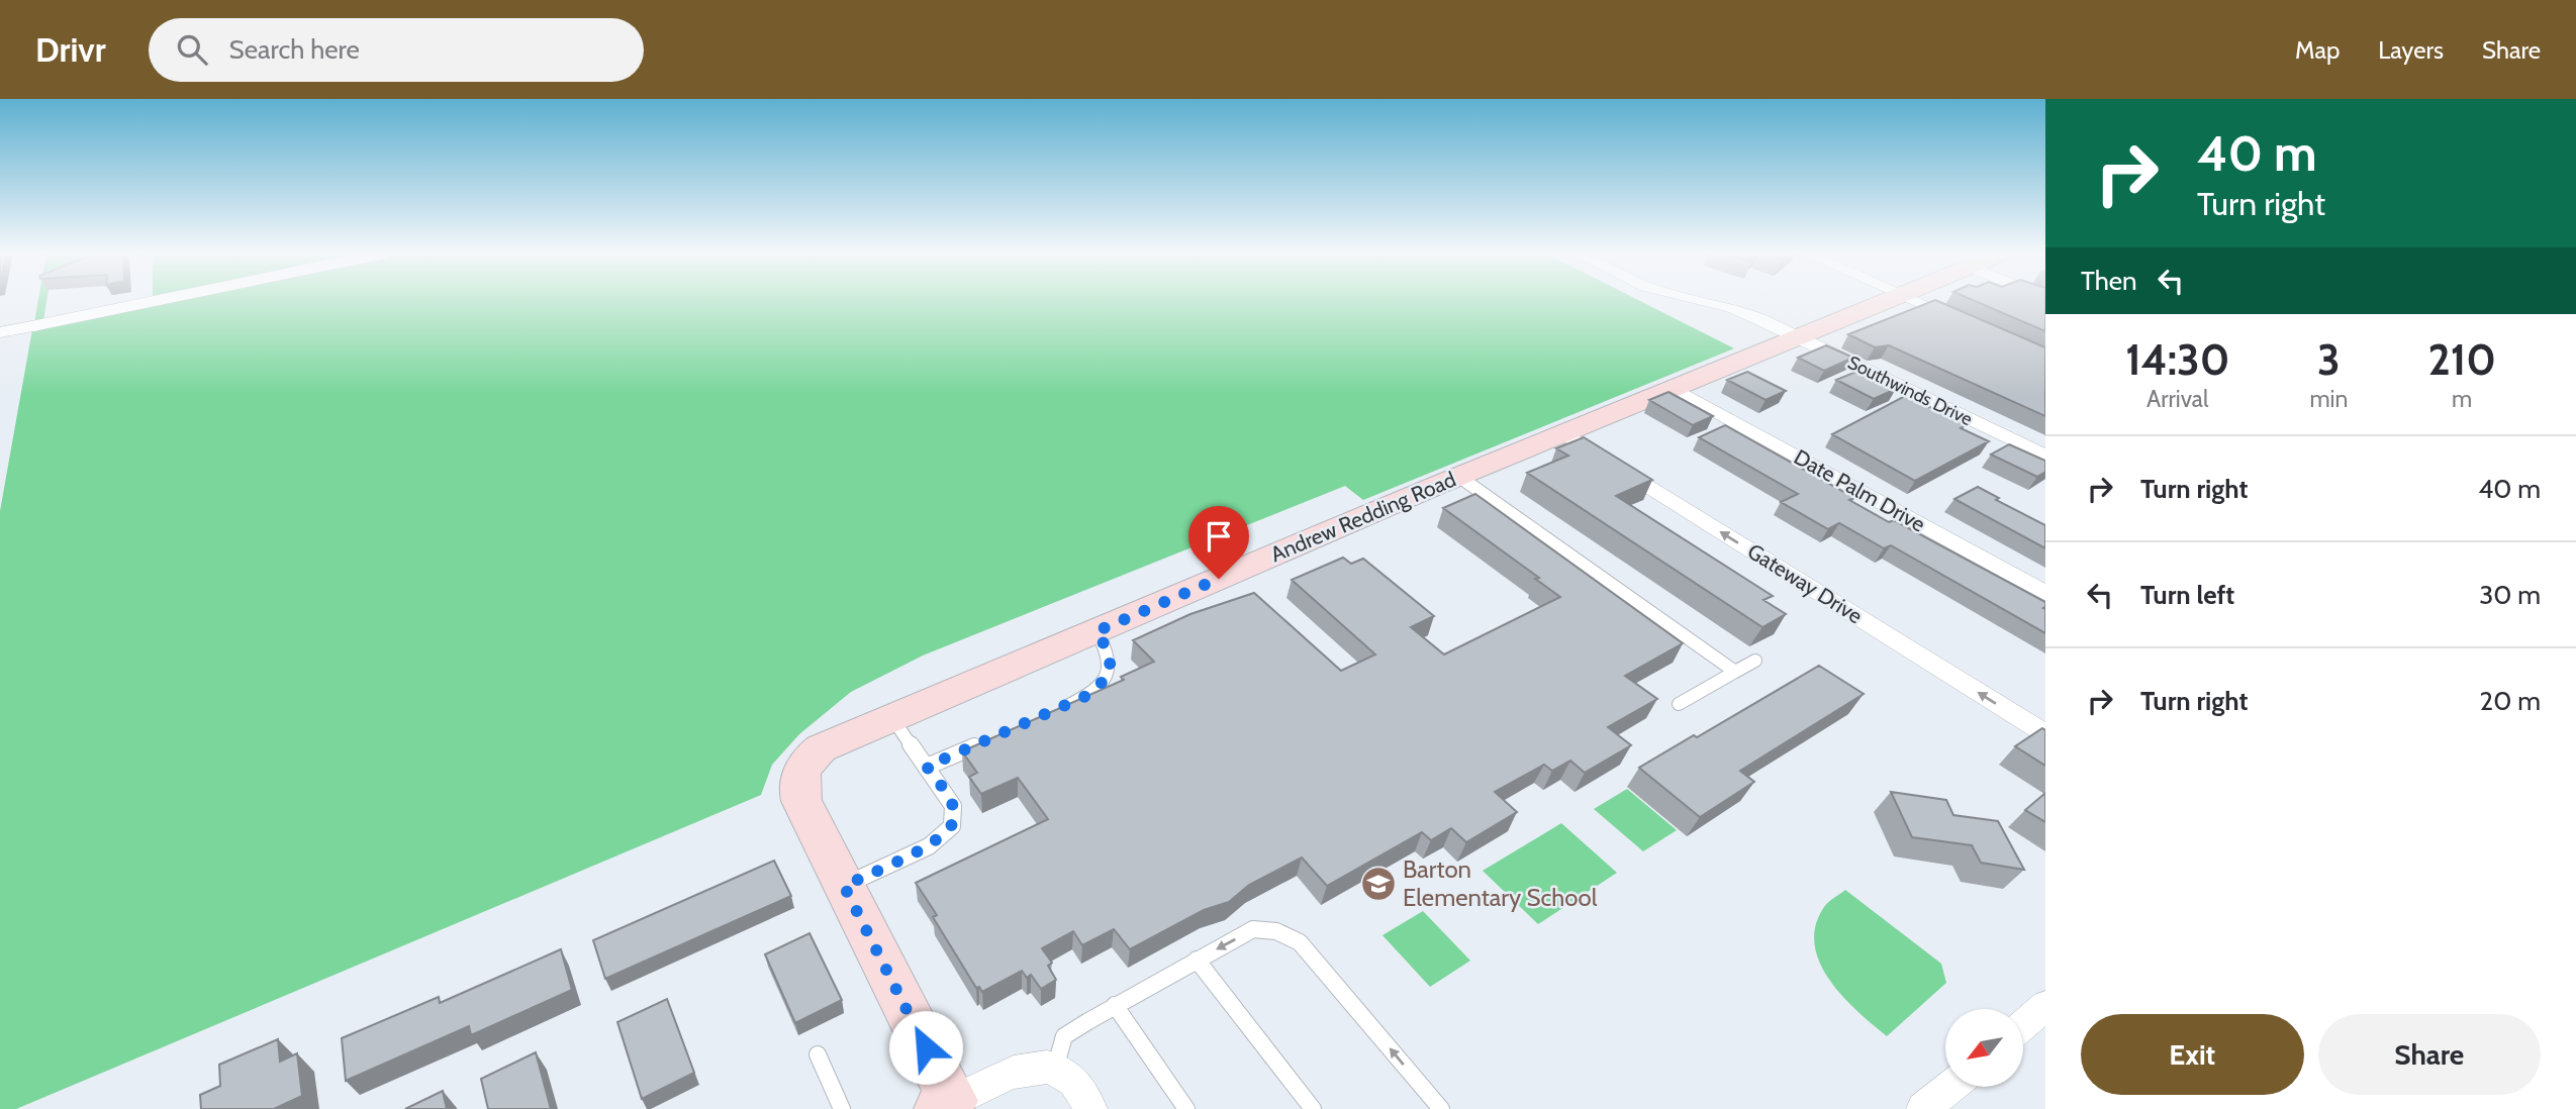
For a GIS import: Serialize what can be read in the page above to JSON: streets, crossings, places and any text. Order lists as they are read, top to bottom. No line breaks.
{"streets":{"street":["Southwinds Drive","Date Palm Drive","Andrew Redding Road","Gateway Drive"]},"crossings":[["Southwinds Drive","Andrew Redding Road"],["Date Palm Drive","Andrew Redding Road"],["Andrew Redding Road","Gateway Drive"]],"one_way":["Gateway Drive"],"places":{"school or university":["Barton Elementary School"]},"north":"bottom left","page":{"header":"Drivr","search":"Search here","nav":["Map","Layers","Share"],"turn":["40 m","Turn right"],"then":"Then","eta":["14:30","Arrival","3","min","210","m"],"list":[{"name":"Turn right","value":"40 m"},{"name":"Turn left","value":"30 m"},{"name":"Turn right","value":"20 m"}],"buttons":["Exit","Share"]}}
